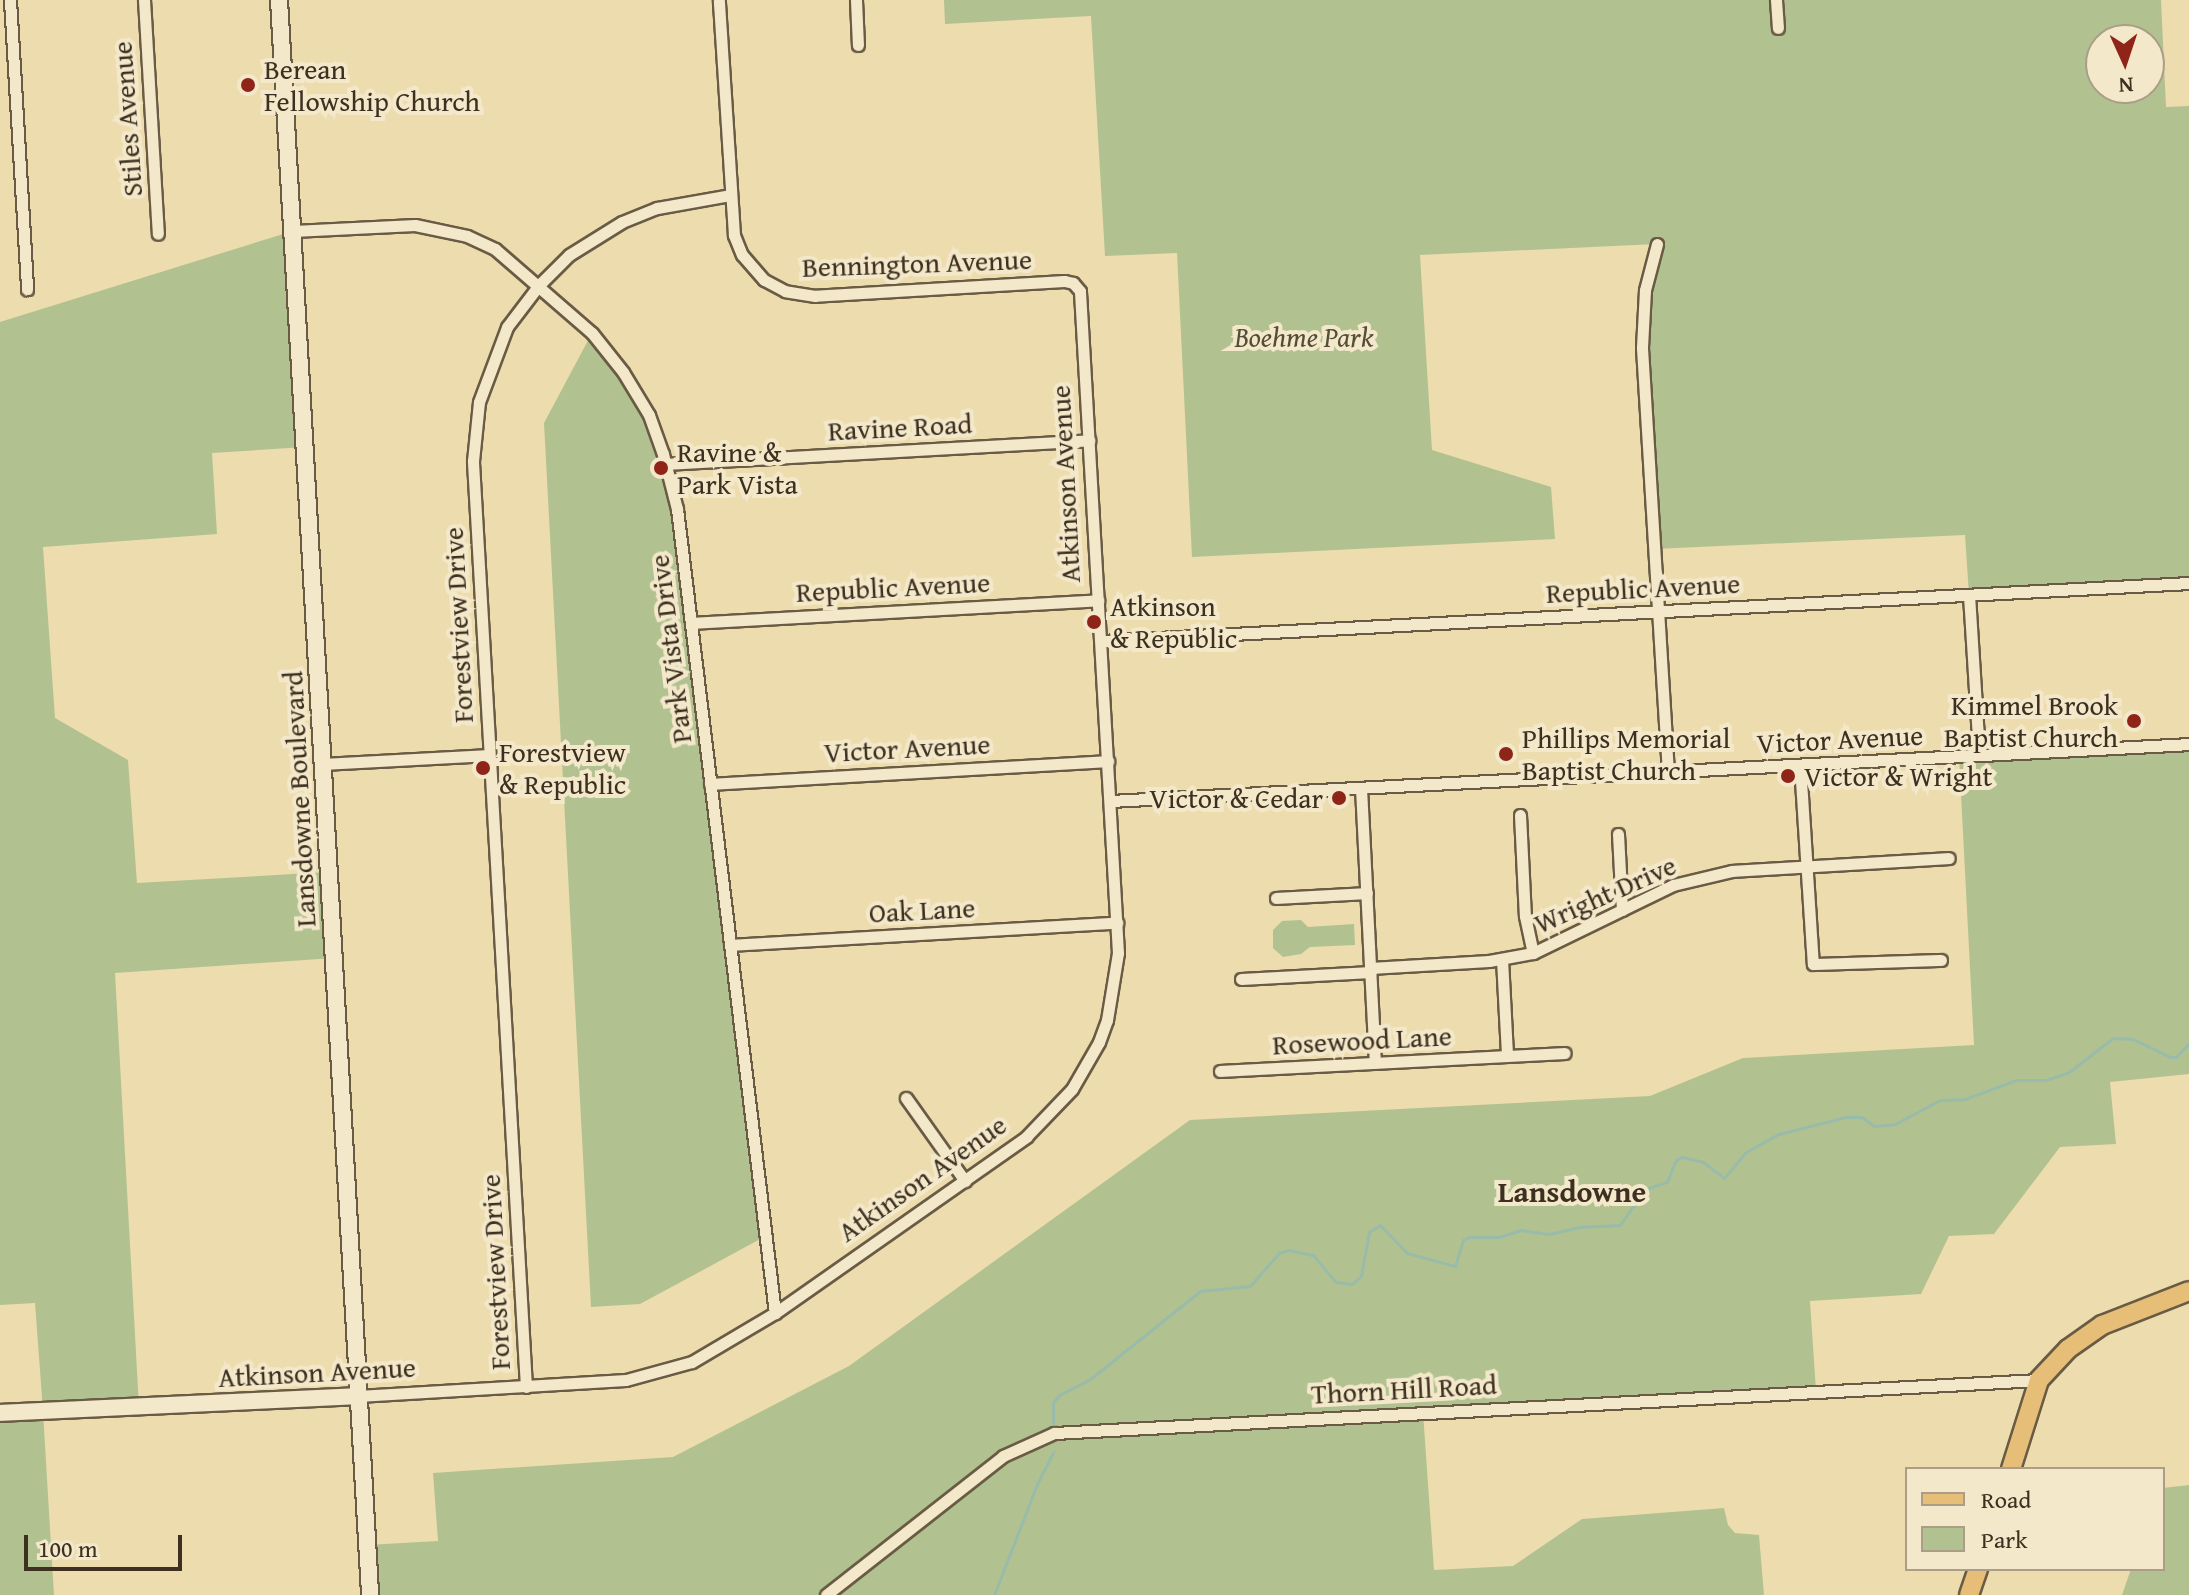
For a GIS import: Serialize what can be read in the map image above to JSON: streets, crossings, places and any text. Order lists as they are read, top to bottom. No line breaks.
{"streets":{"street":["Stiles Avenue","Bennington Avenue","Ravine Road","Atkinson Avenue","Republic Avenue","Forestview Drive","Park Vista Drive","Victor Avenue","Lansdowne Boulevard","Wright Drive","Oak Lane","Rosewood Lane","Thorn Hill Road"]},"crossings":[["Bennington Avenue","Atkinson Avenue"],["Bennington Avenue","Forestview Drive"],["Ravine Road","Atkinson Avenue"],["Ravine Road","Park Vista Drive"],["Atkinson Avenue","Republic Avenue"],["Atkinson Avenue","Forestview Drive"],["Atkinson Avenue","Park Vista Drive"],["Atkinson Avenue","Victor Avenue"],["Atkinson Avenue","Lansdowne Boulevard"],["Atkinson Avenue","Oak Lane"],["Republic Avenue","Park Vista Drive"],["Forestview Drive","Park Vista Drive"],["Park Vista Drive","Victor Avenue"],["Park Vista Drive","Lansdowne Boulevard"],["Park Vista Drive","Oak Lane"]],"districts":["Lansdowne"],"parks":["Boehme Park"],"places":["Berean Fellowship Church","Ravine & Park Vista","Atkinson & Republic","Kimmel Brook Baptist Church","Phillips Memorial Baptist Church","Forestview & Republic","Victor & Wright","Victor & Cedar"],"legend":["Road","Park"],"scale_bar":"100 m","north":"bottom"}
